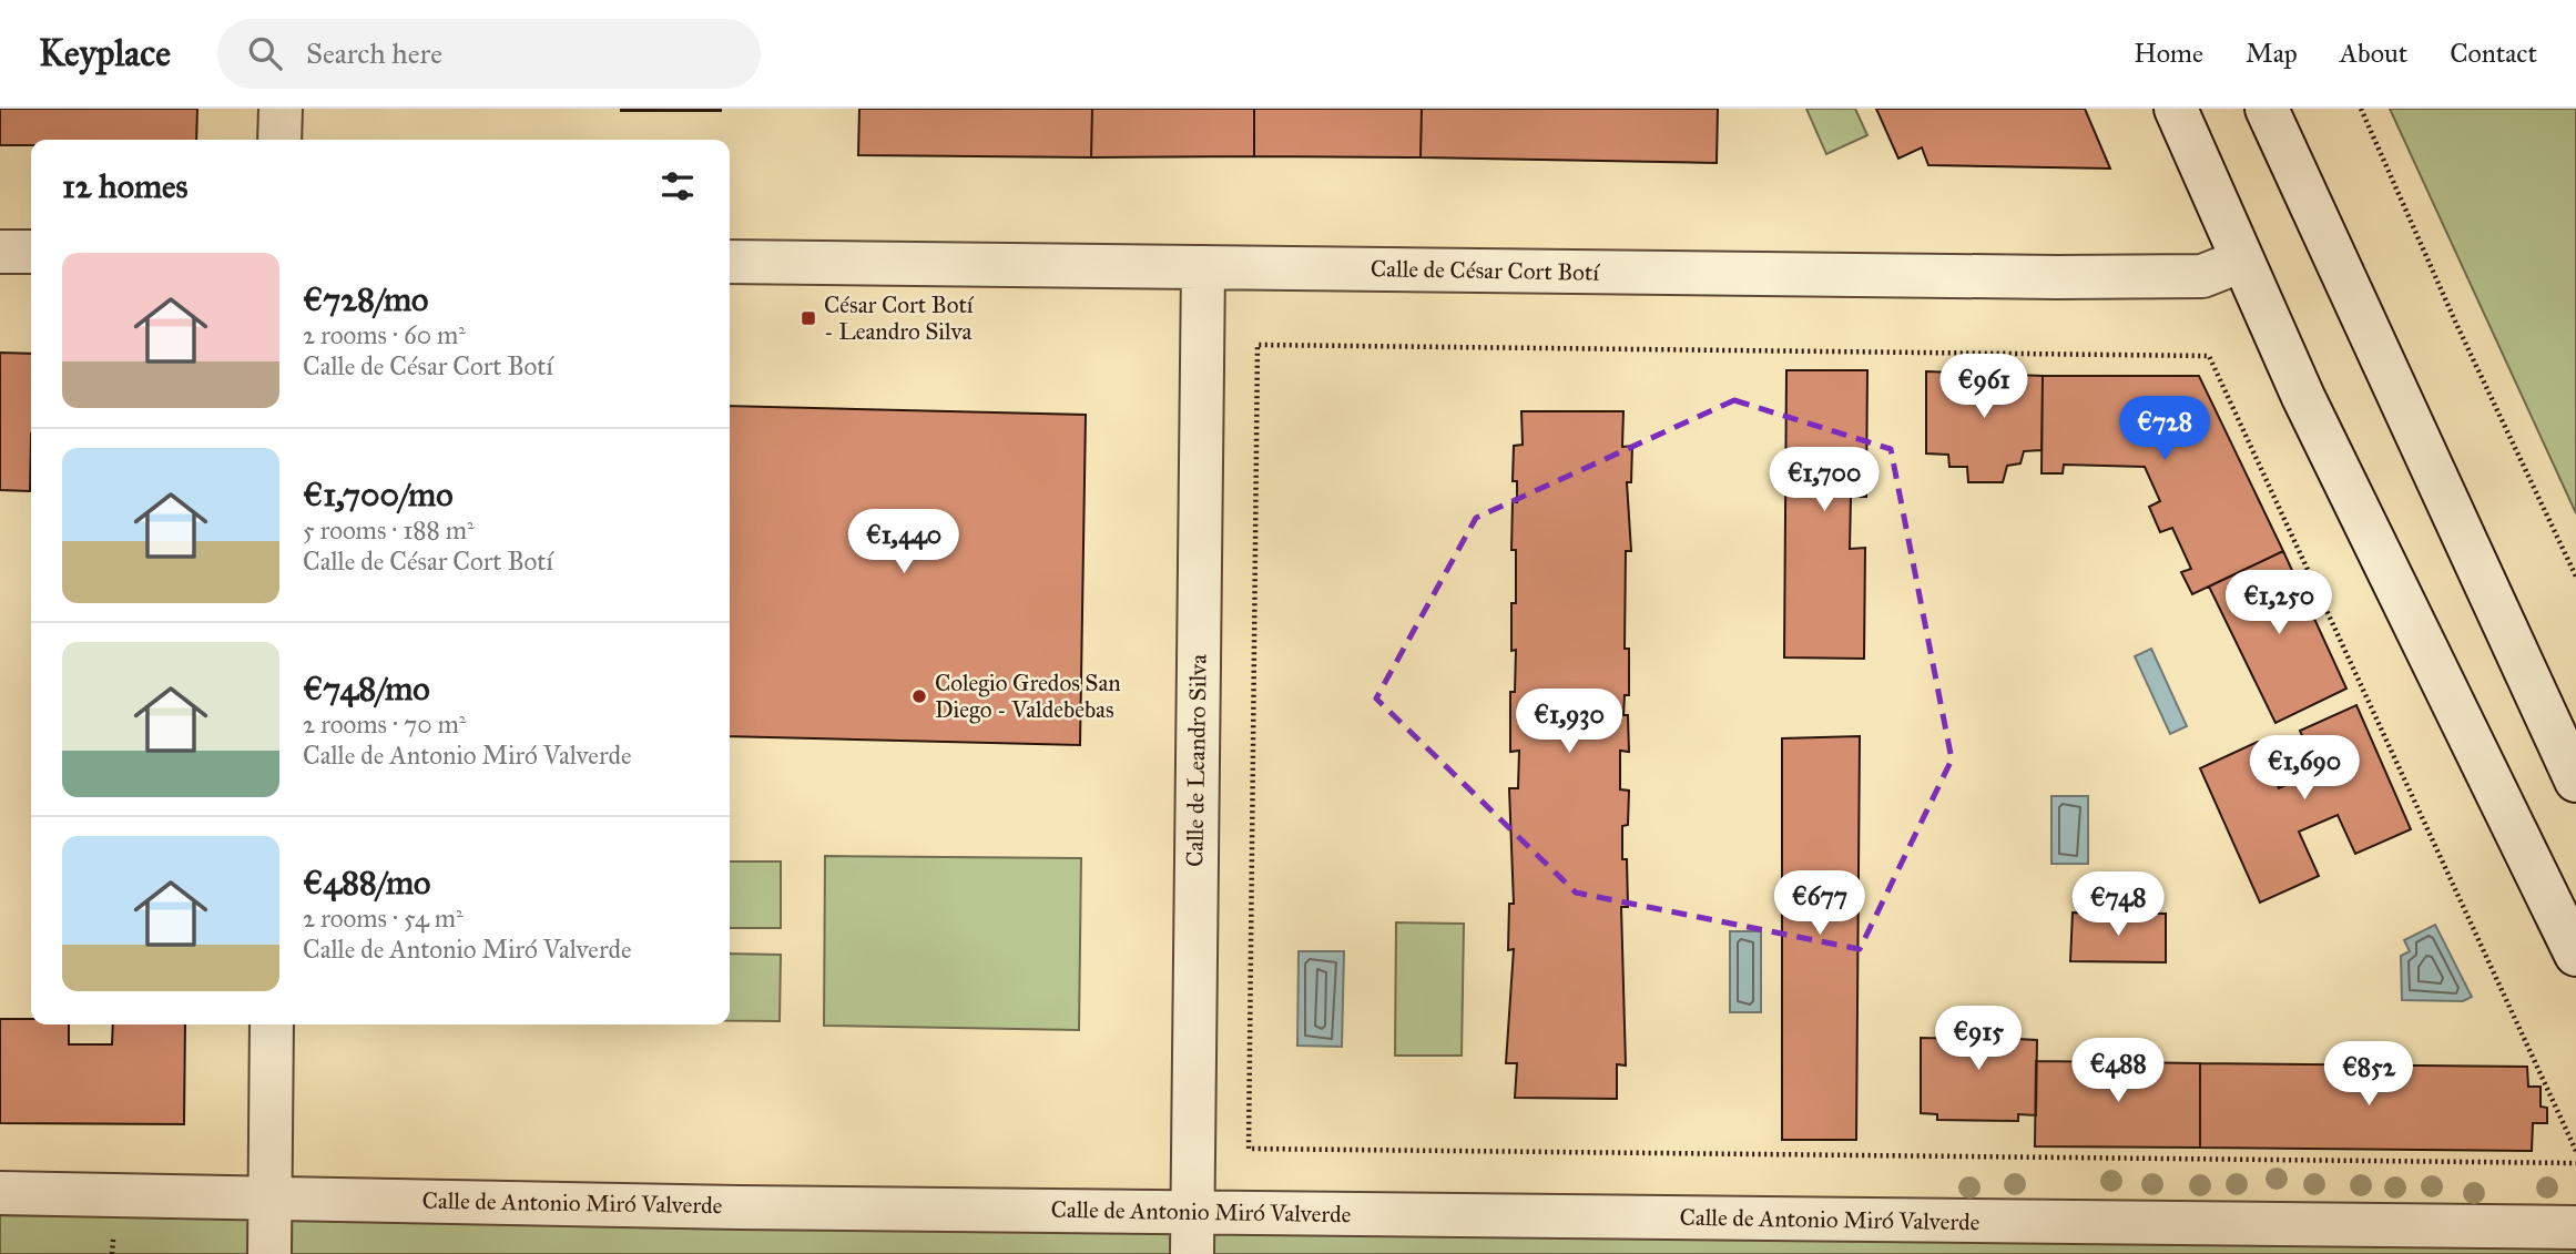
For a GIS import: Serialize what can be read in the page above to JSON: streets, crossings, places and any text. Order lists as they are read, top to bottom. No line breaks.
{"streets":{"street":["Calle de César Cort Botí","Calle de Leandro Silva","Calle de Antonio Miró Valverde"]},"crossings":[["Calle de César Cort Botí","Calle de Leandro Silva"],["Calle de Leandro Silva","Calle de Antonio Miró Valverde"]],"places":{"transit":["César Cort Botí - Leandro Silva"],"other":["Colegio Gredos San Diego - Valdebebas"]},"page":{"header":"Keyplace","search":"Search here","nav":["Home","Map","About","Contact"],"heading":"12 homes","list":[{"name":"€728/mo","note":"2 rooms · 60 m² · Calle de César Cort Botí"},{"name":"€1,700/mo","note":"5 rooms · 188 m² · Calle de César Cort Botí"},{"name":"€748/mo","note":"2 rooms · 70 m² · Calle de Antonio Miró Valverde"},{"name":"€488/mo","note":"2 rooms · 54 m² · Calle de Antonio Miró Valverde"}],"price":["€961","€728","€1,700","€1,440","€1,250","€1,930","€1,690","€677","€748","€915","€488","€852"]}}
